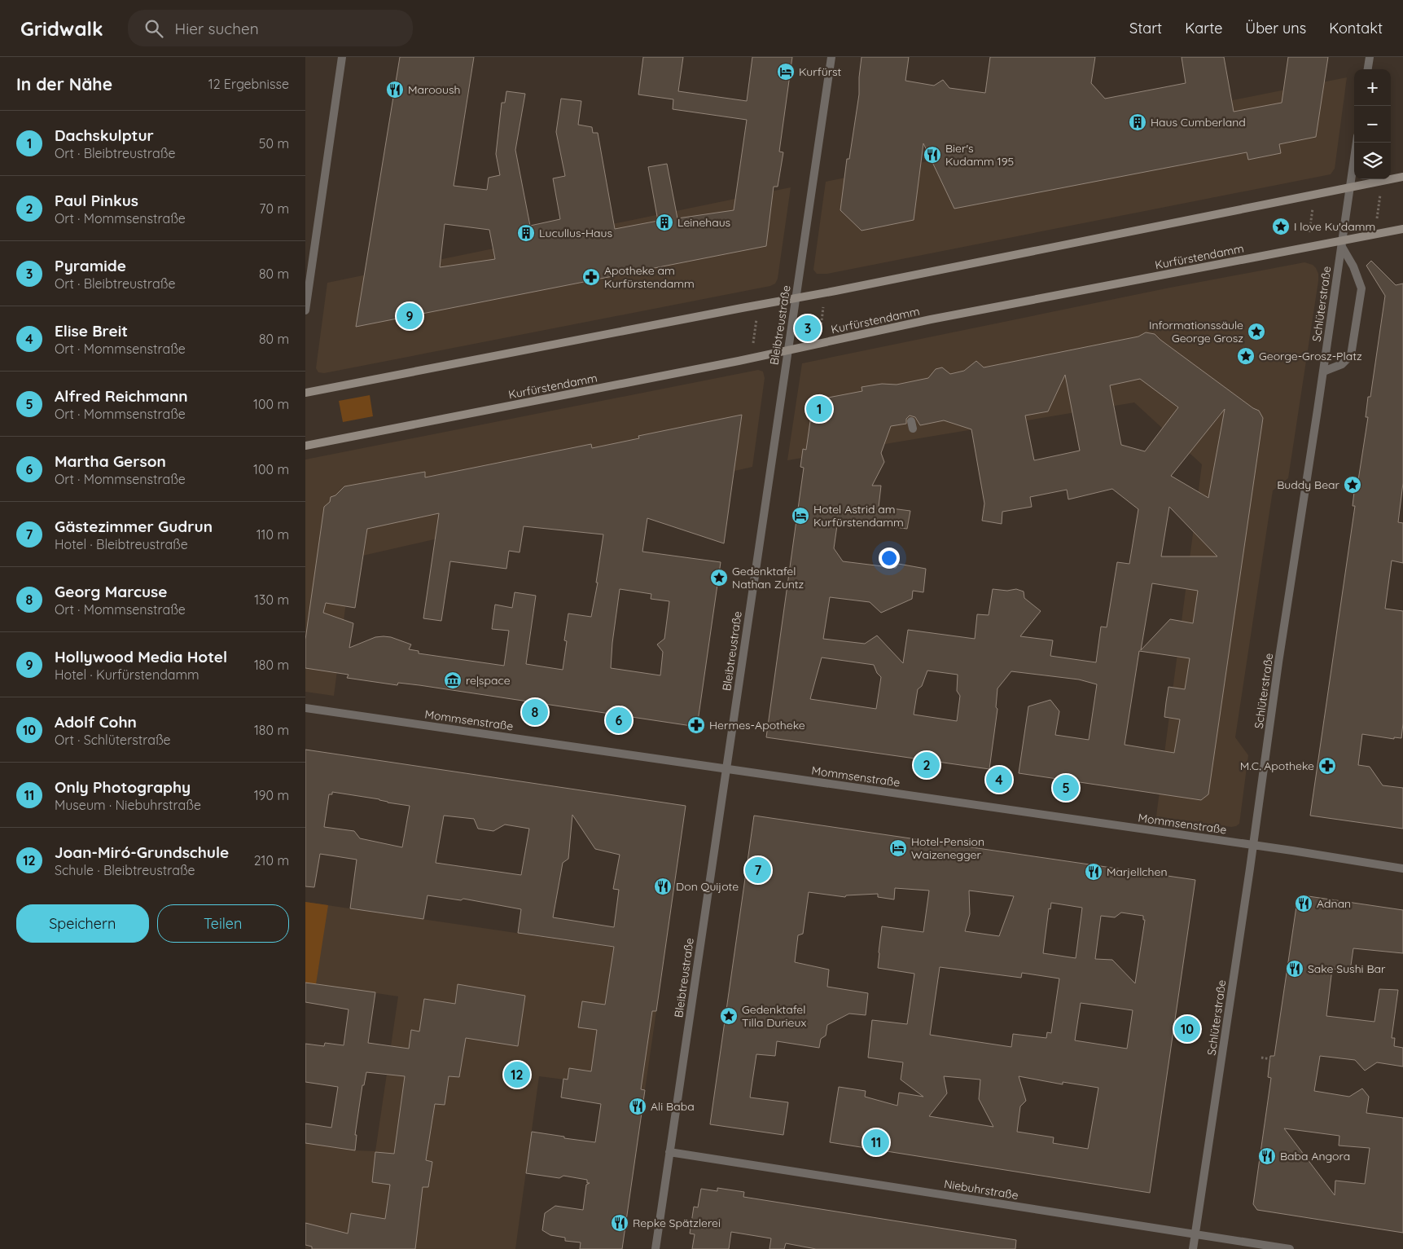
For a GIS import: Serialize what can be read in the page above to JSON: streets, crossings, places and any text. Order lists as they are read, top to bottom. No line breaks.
{"streets":{"main road":["Kurfürstendamm"],"street":["Schlüterstraße","Bleibtreustraße","Mommsenstraße","Niebuhrstraße"]},"crossings":[["Kurfürstendamm","Schlüterstraße"],["Kurfürstendamm","Bleibtreustraße"],["Schlüterstraße","Mommsenstraße"],["Schlüterstraße","Niebuhrstraße"],["Bleibtreustraße","Mommsenstraße"],["Bleibtreustraße","Niebuhrstraße"]],"places":{"hotel":["Kurfürst","Hotel Astrid am Kurfürstendamm","Hotel-Pension Waizenegger"],"restaurant":["Marooush","Bier's Kudamm 195","Marjellchen","Don Quijote","Adnan","Sake Sushi Bar","Ali Baba","Baba Angora","Repke Spätzlerei"],"building":["Haus Cumberland","Leinehaus","Lucullus-Haus"],"place":["I love Ku'damm","Informationssäule George Grosz","George-Grosz-Platz","Buddy Bear","Gedenktafel Nathan Zuntz","Gedenktafel Tilla Durieux"],"pharmacy":["Apotheke am Kurfürstendamm","Hermes-Apotheke","M.C. Apotheke"],"museum":["re|space"]},"page":{"header":"Gridwalk","search":"Hier suchen","nav":["Start","Karte","Über uns","Kontakt"],"heading":["In der Nähe","12 Ergebnisse"],"map_buttons":["+","−"],"list":[{"mark":"1","name":"Dachskulptur","note":"Ort · Bleibtreustraße","value":"50 m"},{"mark":"2","name":"Paul Pinkus","note":"Ort · Mommsenstraße","value":"70 m"},{"mark":"3","name":"Pyramide","note":"Ort · Bleibtreustraße","value":"80 m"},{"mark":"4","name":"Elise Breit","note":"Ort · Mommsenstraße","value":"80 m"},{"mark":"5","name":"Alfred Reichmann","note":"Ort · Mommsenstraße","value":"100 m"},{"mark":"6","name":"Martha Gerson","note":"Ort · Mommsenstraße","value":"100 m"},{"mark":"7","name":"Gästezimmer Gudrun","note":"Hotel · Bleibtreustraße","value":"110 m"},{"mark":"8","name":"Georg Marcuse","note":"Ort · Mommsenstraße","value":"130 m"},{"mark":"9","name":"Hollywood Media Hotel","note":"Hotel · Kurfürstendamm","value":"180 m"},{"mark":"10","name":"Adolf Cohn","note":"Ort · Schlüterstraße","value":"180 m"},{"mark":"11","name":"Only Photography","note":"Museum · Niebuhrstraße","value":"190 m"},{"mark":"12","name":"Joan-Miró-Grundschule","note":"Schule · Bleibtreustraße","value":"210 m"}],"pins":["9","3","1","8","6","2","4","5","7","10","12","11"],"buttons":["Speichern","Teilen"]}}
